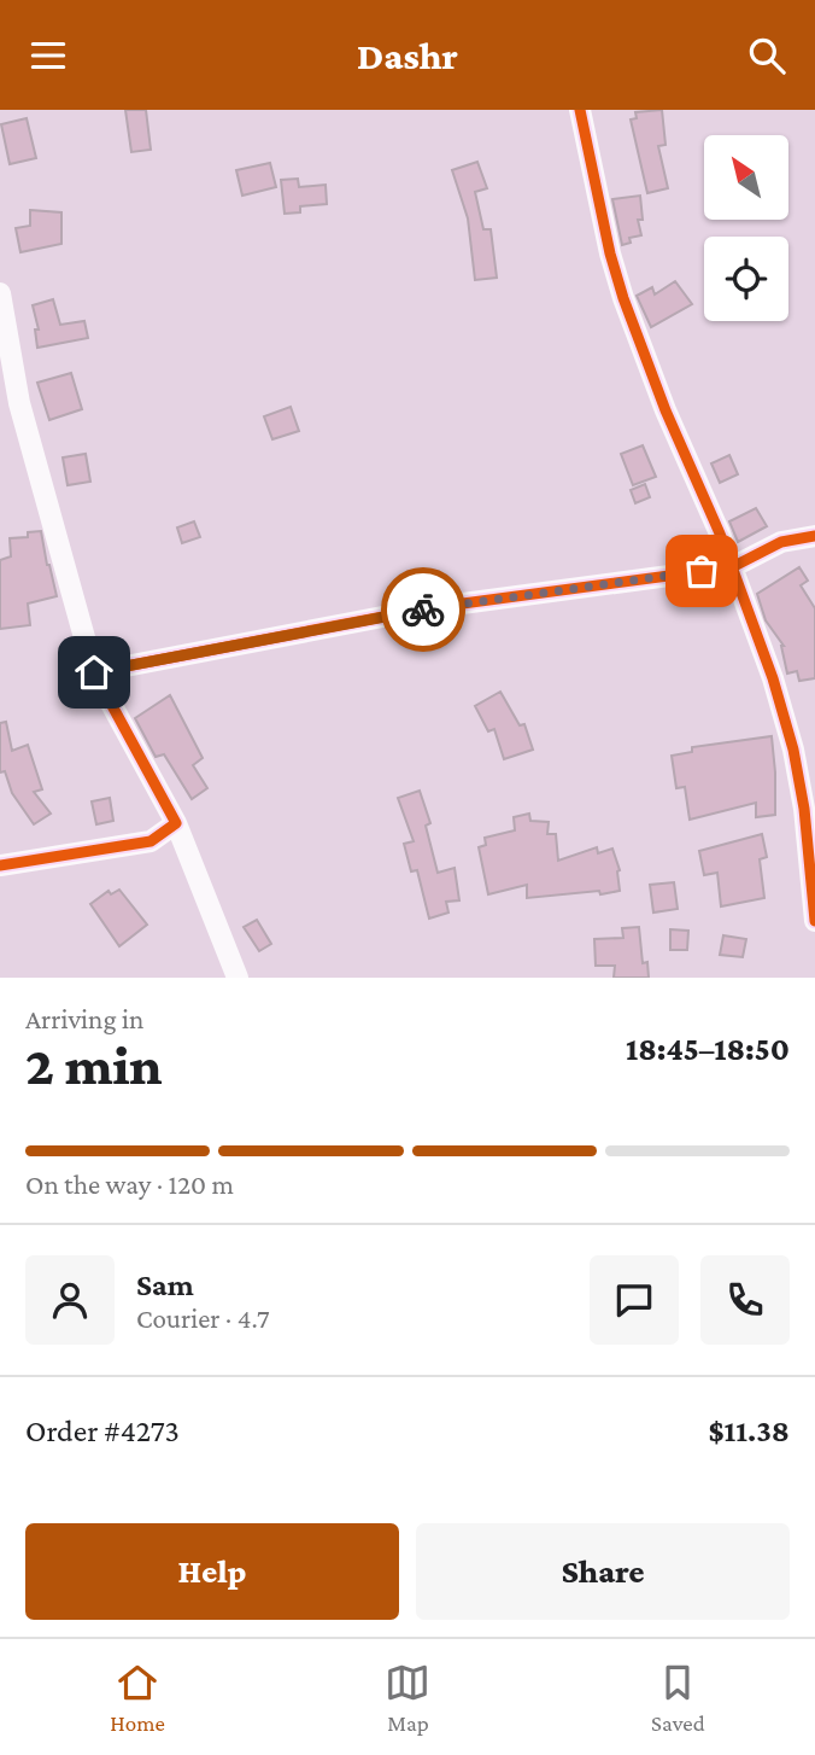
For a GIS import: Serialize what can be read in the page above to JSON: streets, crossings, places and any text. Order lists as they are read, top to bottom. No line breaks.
{"north":"top left","page":{"header":"Dashr","heading":["2 min","Arriving in","18:45–18:50"],"panel":["Sam","Courier · 4.7","Order #4273","$11.38"],"bar":"On the way · 120 m","buttons":["Help","Share"],"tabs":["Home","Map","Saved"]}}
